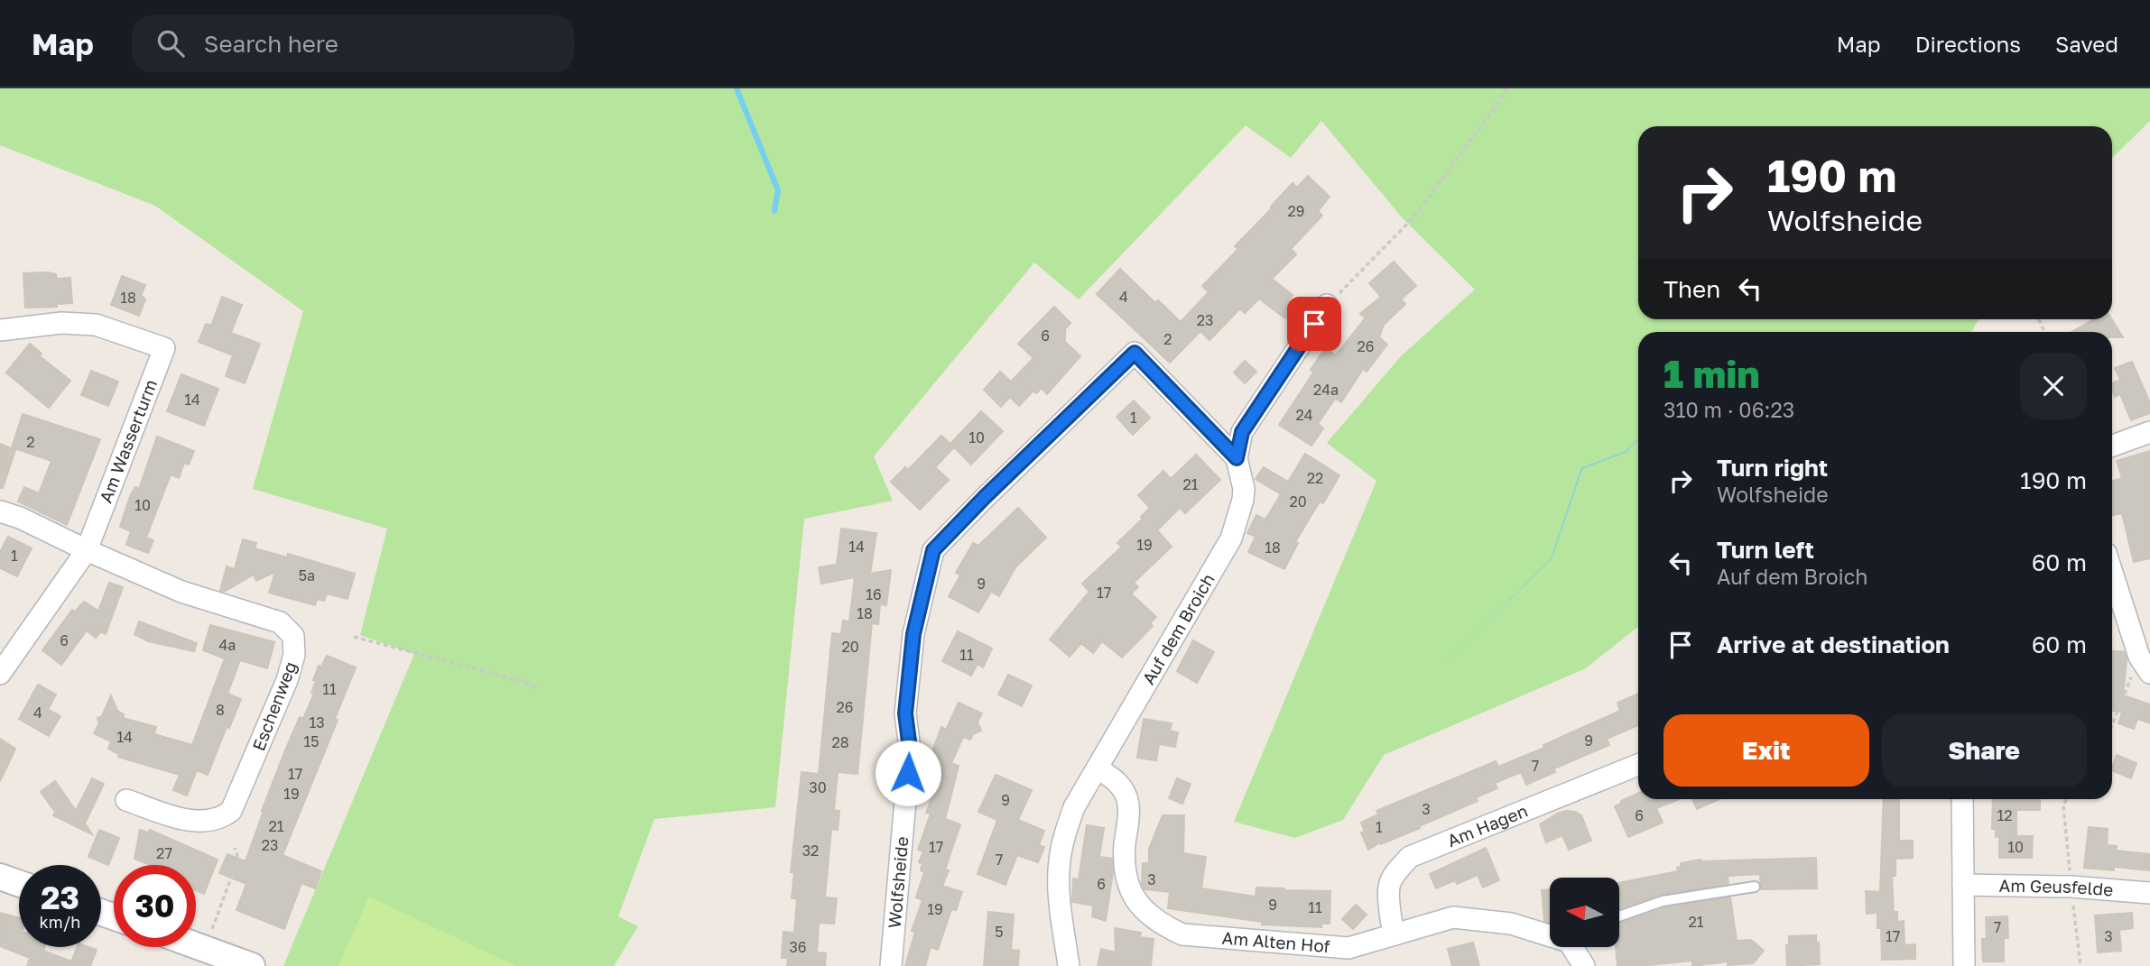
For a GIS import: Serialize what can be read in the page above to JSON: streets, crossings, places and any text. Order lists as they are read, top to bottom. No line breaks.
{"streets":{"street":["Am Wasserturm","Auf dem Broich","Eschenweg","Am Hagen","Wolfsheide","Am Geusfelde","Am Alten Hof"]},"crossings":[["Am Wasserturm","Eschenweg"],["Auf dem Broich","Wolfsheide"],["Auf dem Broich","Am Alten Hof"],["Am Hagen","Am Alten Hof"]],"house_numbers":["29","4","18","23","6","2","26","24a","14","24","1","10","2","22","21","20","10","19","14","18","1","5a","9","17","16","18","6","4a","20","11","11","26","8","4","13","14","9","15","28","7","17","30","19","9","3","6","12","21","1","23","17","10","32","27","7","3","6","9","11","19","21","7","5","17","3","36"],"north":"left","page":{"header":"Map","search":"Search here","nav":["Map","Directions","Saved"],"turn":["190 m","Wolfsheide"],"then":"Then","heading":["1 min","310 m · 06:23"],"list":[{"name":"Turn right","note":"Wolfsheide","value":"190 m"},{"name":"Turn left","note":"Auf dem Broich","value":"60 m"},{"name":"Arrive at destination","value":"60 m"}],"buttons":["Exit","Share"],"speed":"23 km/h","limit":"30"}}
